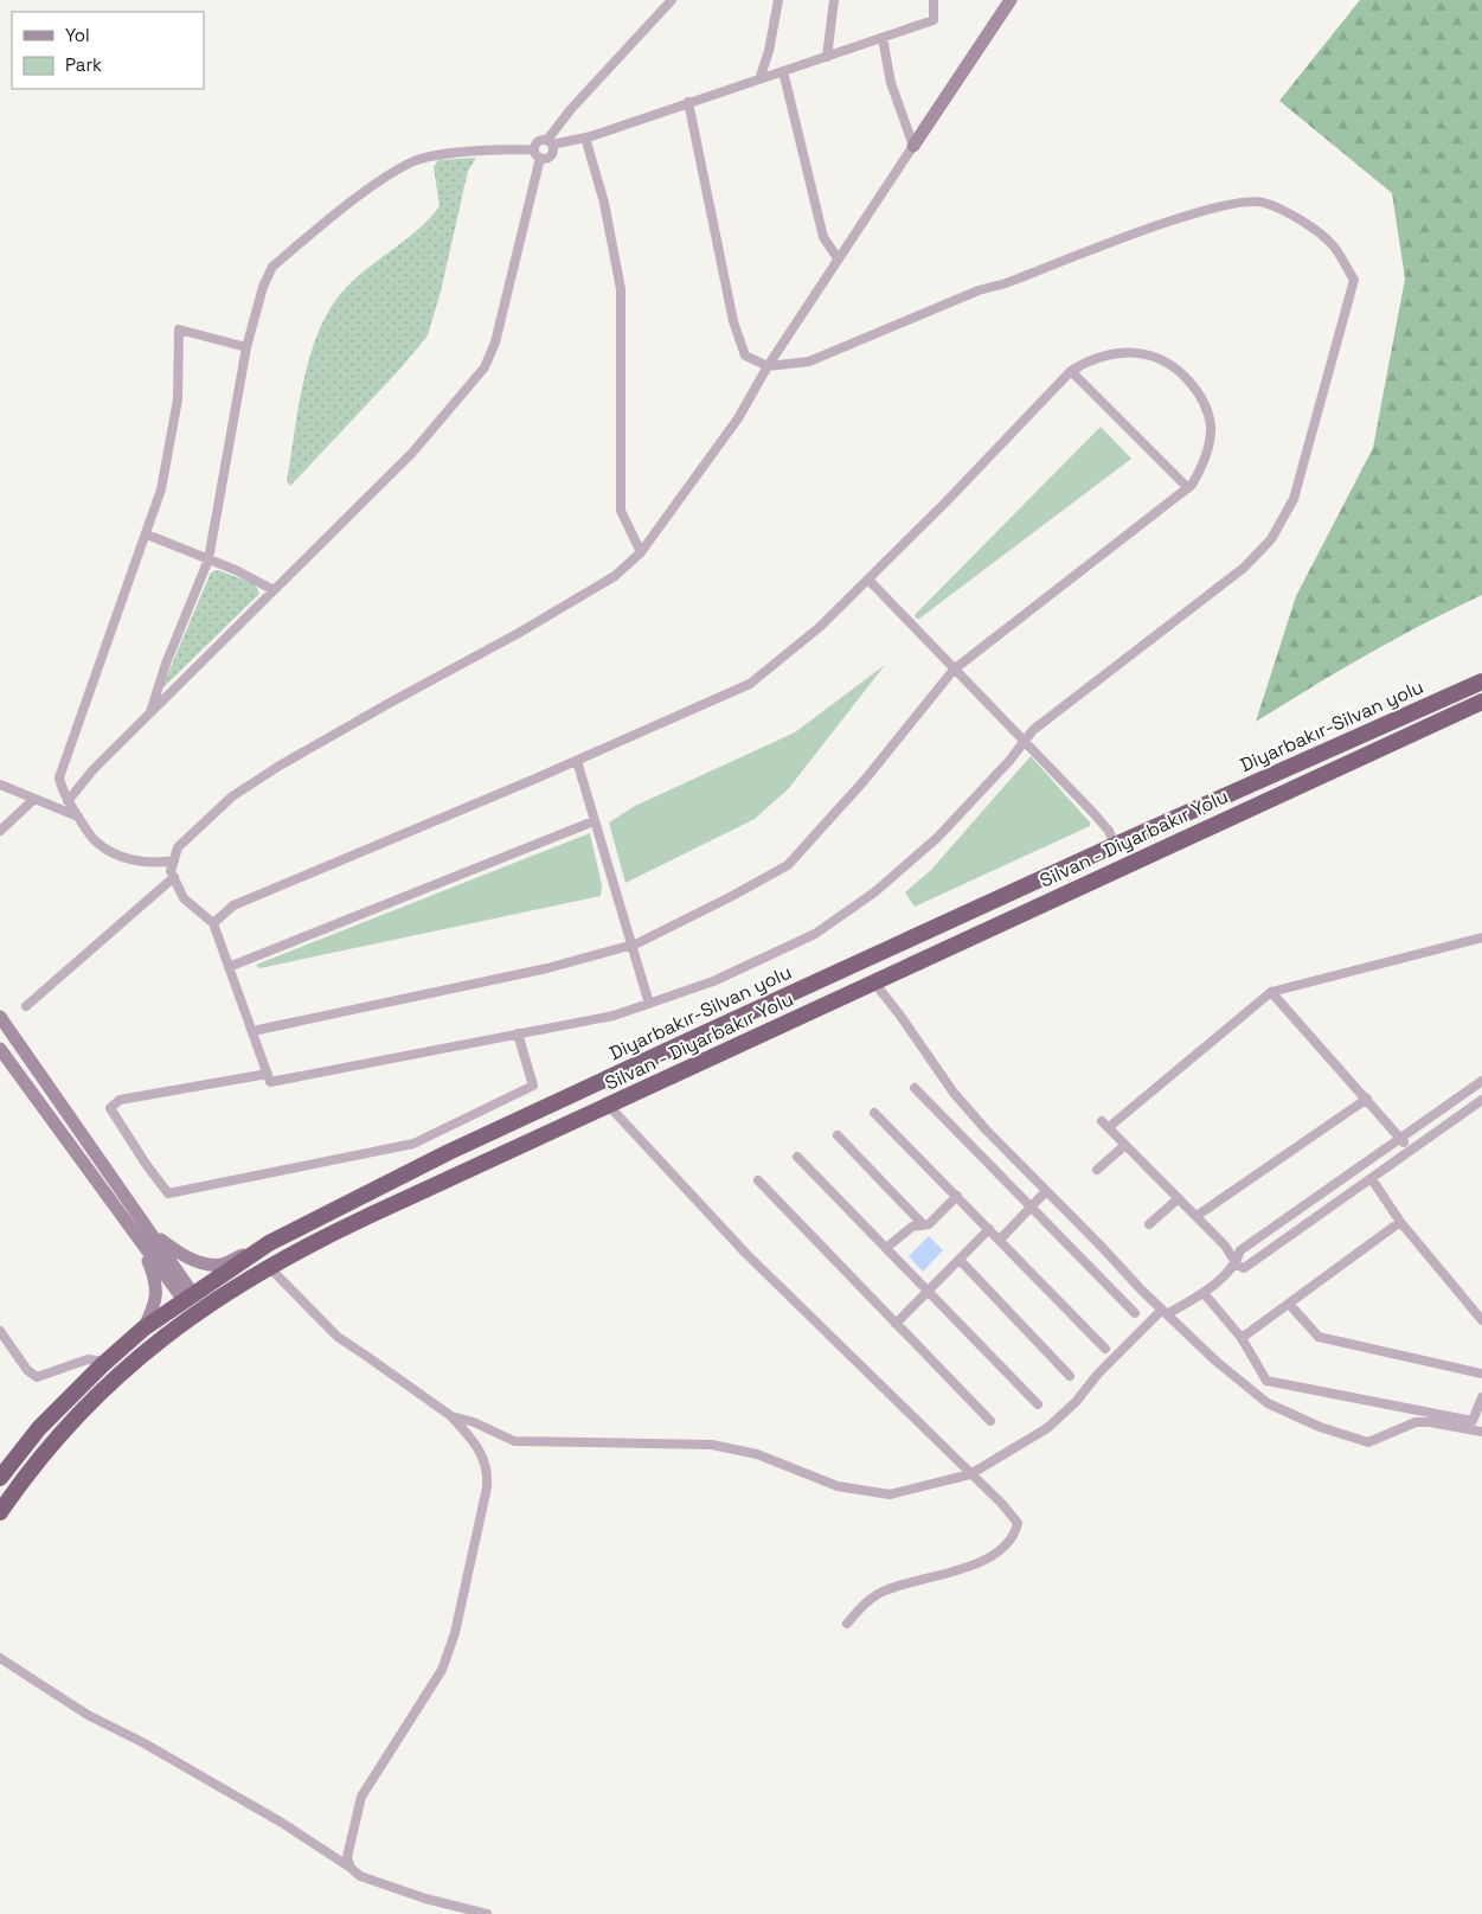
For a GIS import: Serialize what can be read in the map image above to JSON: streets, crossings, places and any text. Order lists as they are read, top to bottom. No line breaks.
{"streets":{"highway":["Diyarbakır-Silvan yolu","Silvan - Diyarbakır Yolu"]},"legend":["Yol","Park"]}
